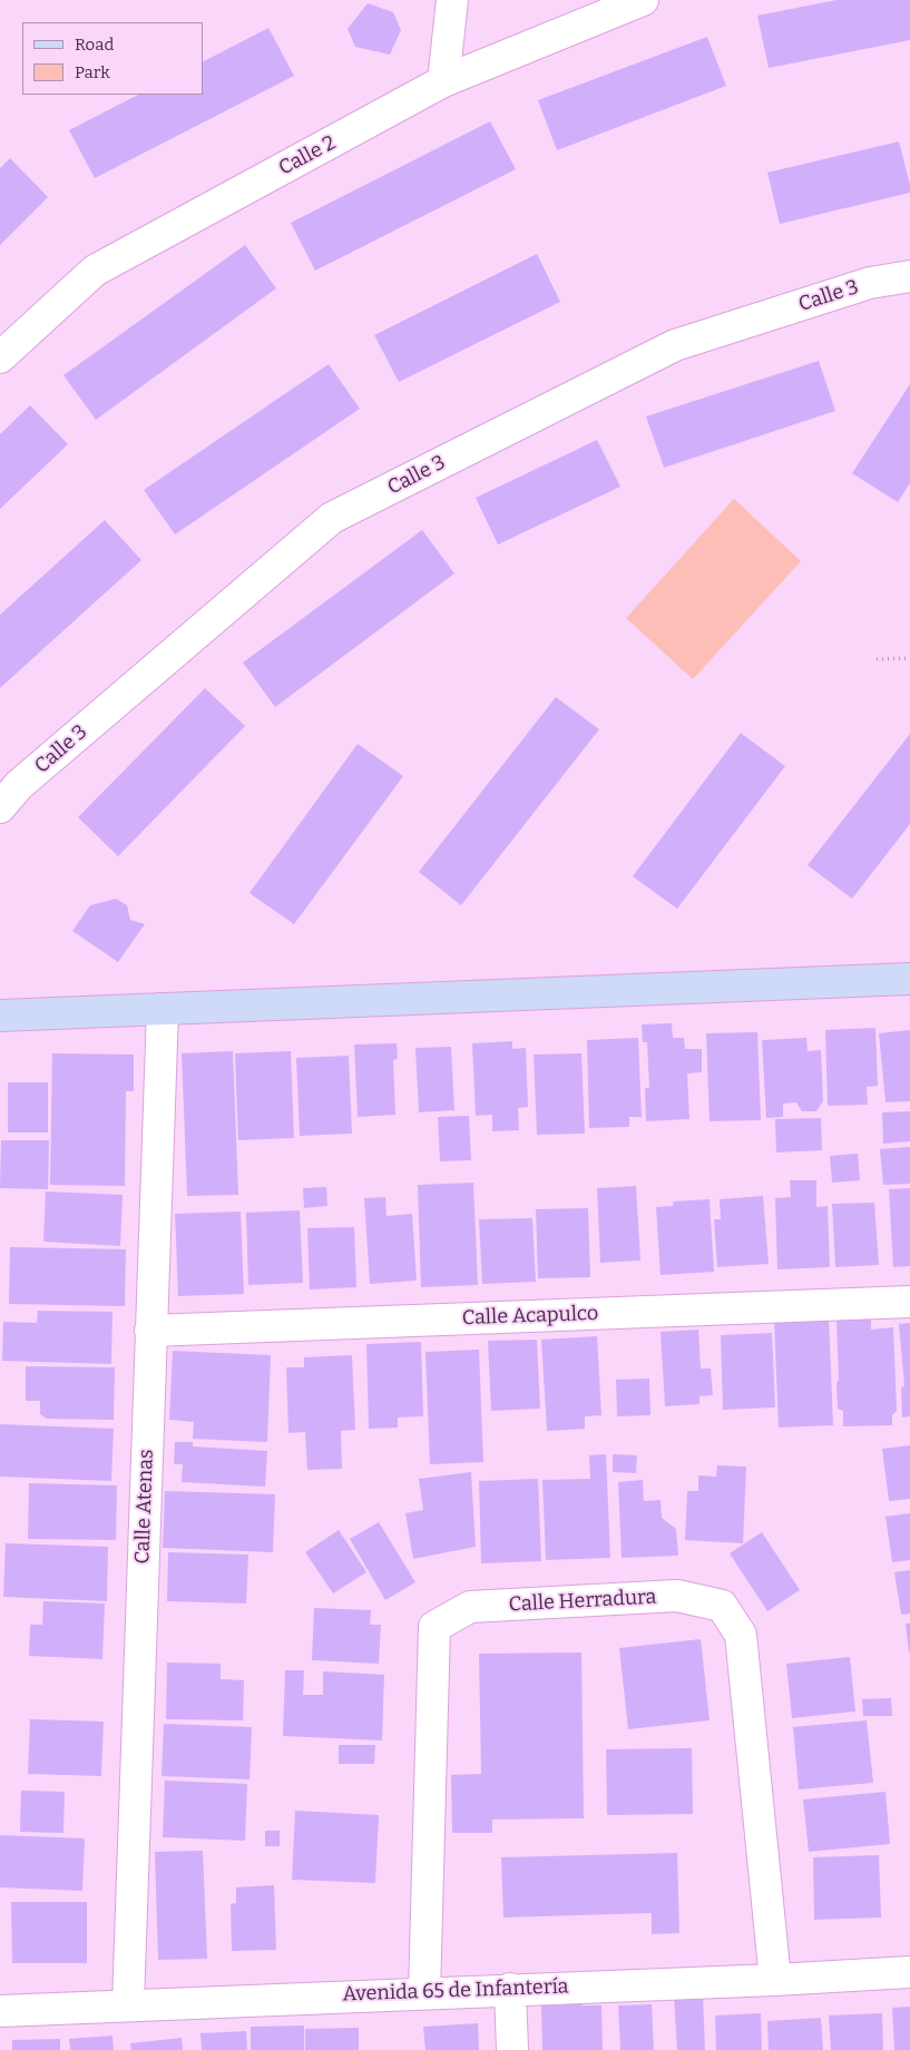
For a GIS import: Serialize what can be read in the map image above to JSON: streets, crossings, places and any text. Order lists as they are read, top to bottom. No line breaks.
{"streets":{"street":["Calle 2","Calle 3","Calle Acapulco","Calle Atenas","Calle Herradura","Avenida 65 de Infantería"]},"crossings":[["Calle Acapulco","Calle Atenas"],["Calle Atenas","Avenida 65 de Infantería"],["Calle Herradura","Avenida 65 de Infantería"]],"legend":["Road","Park"]}
